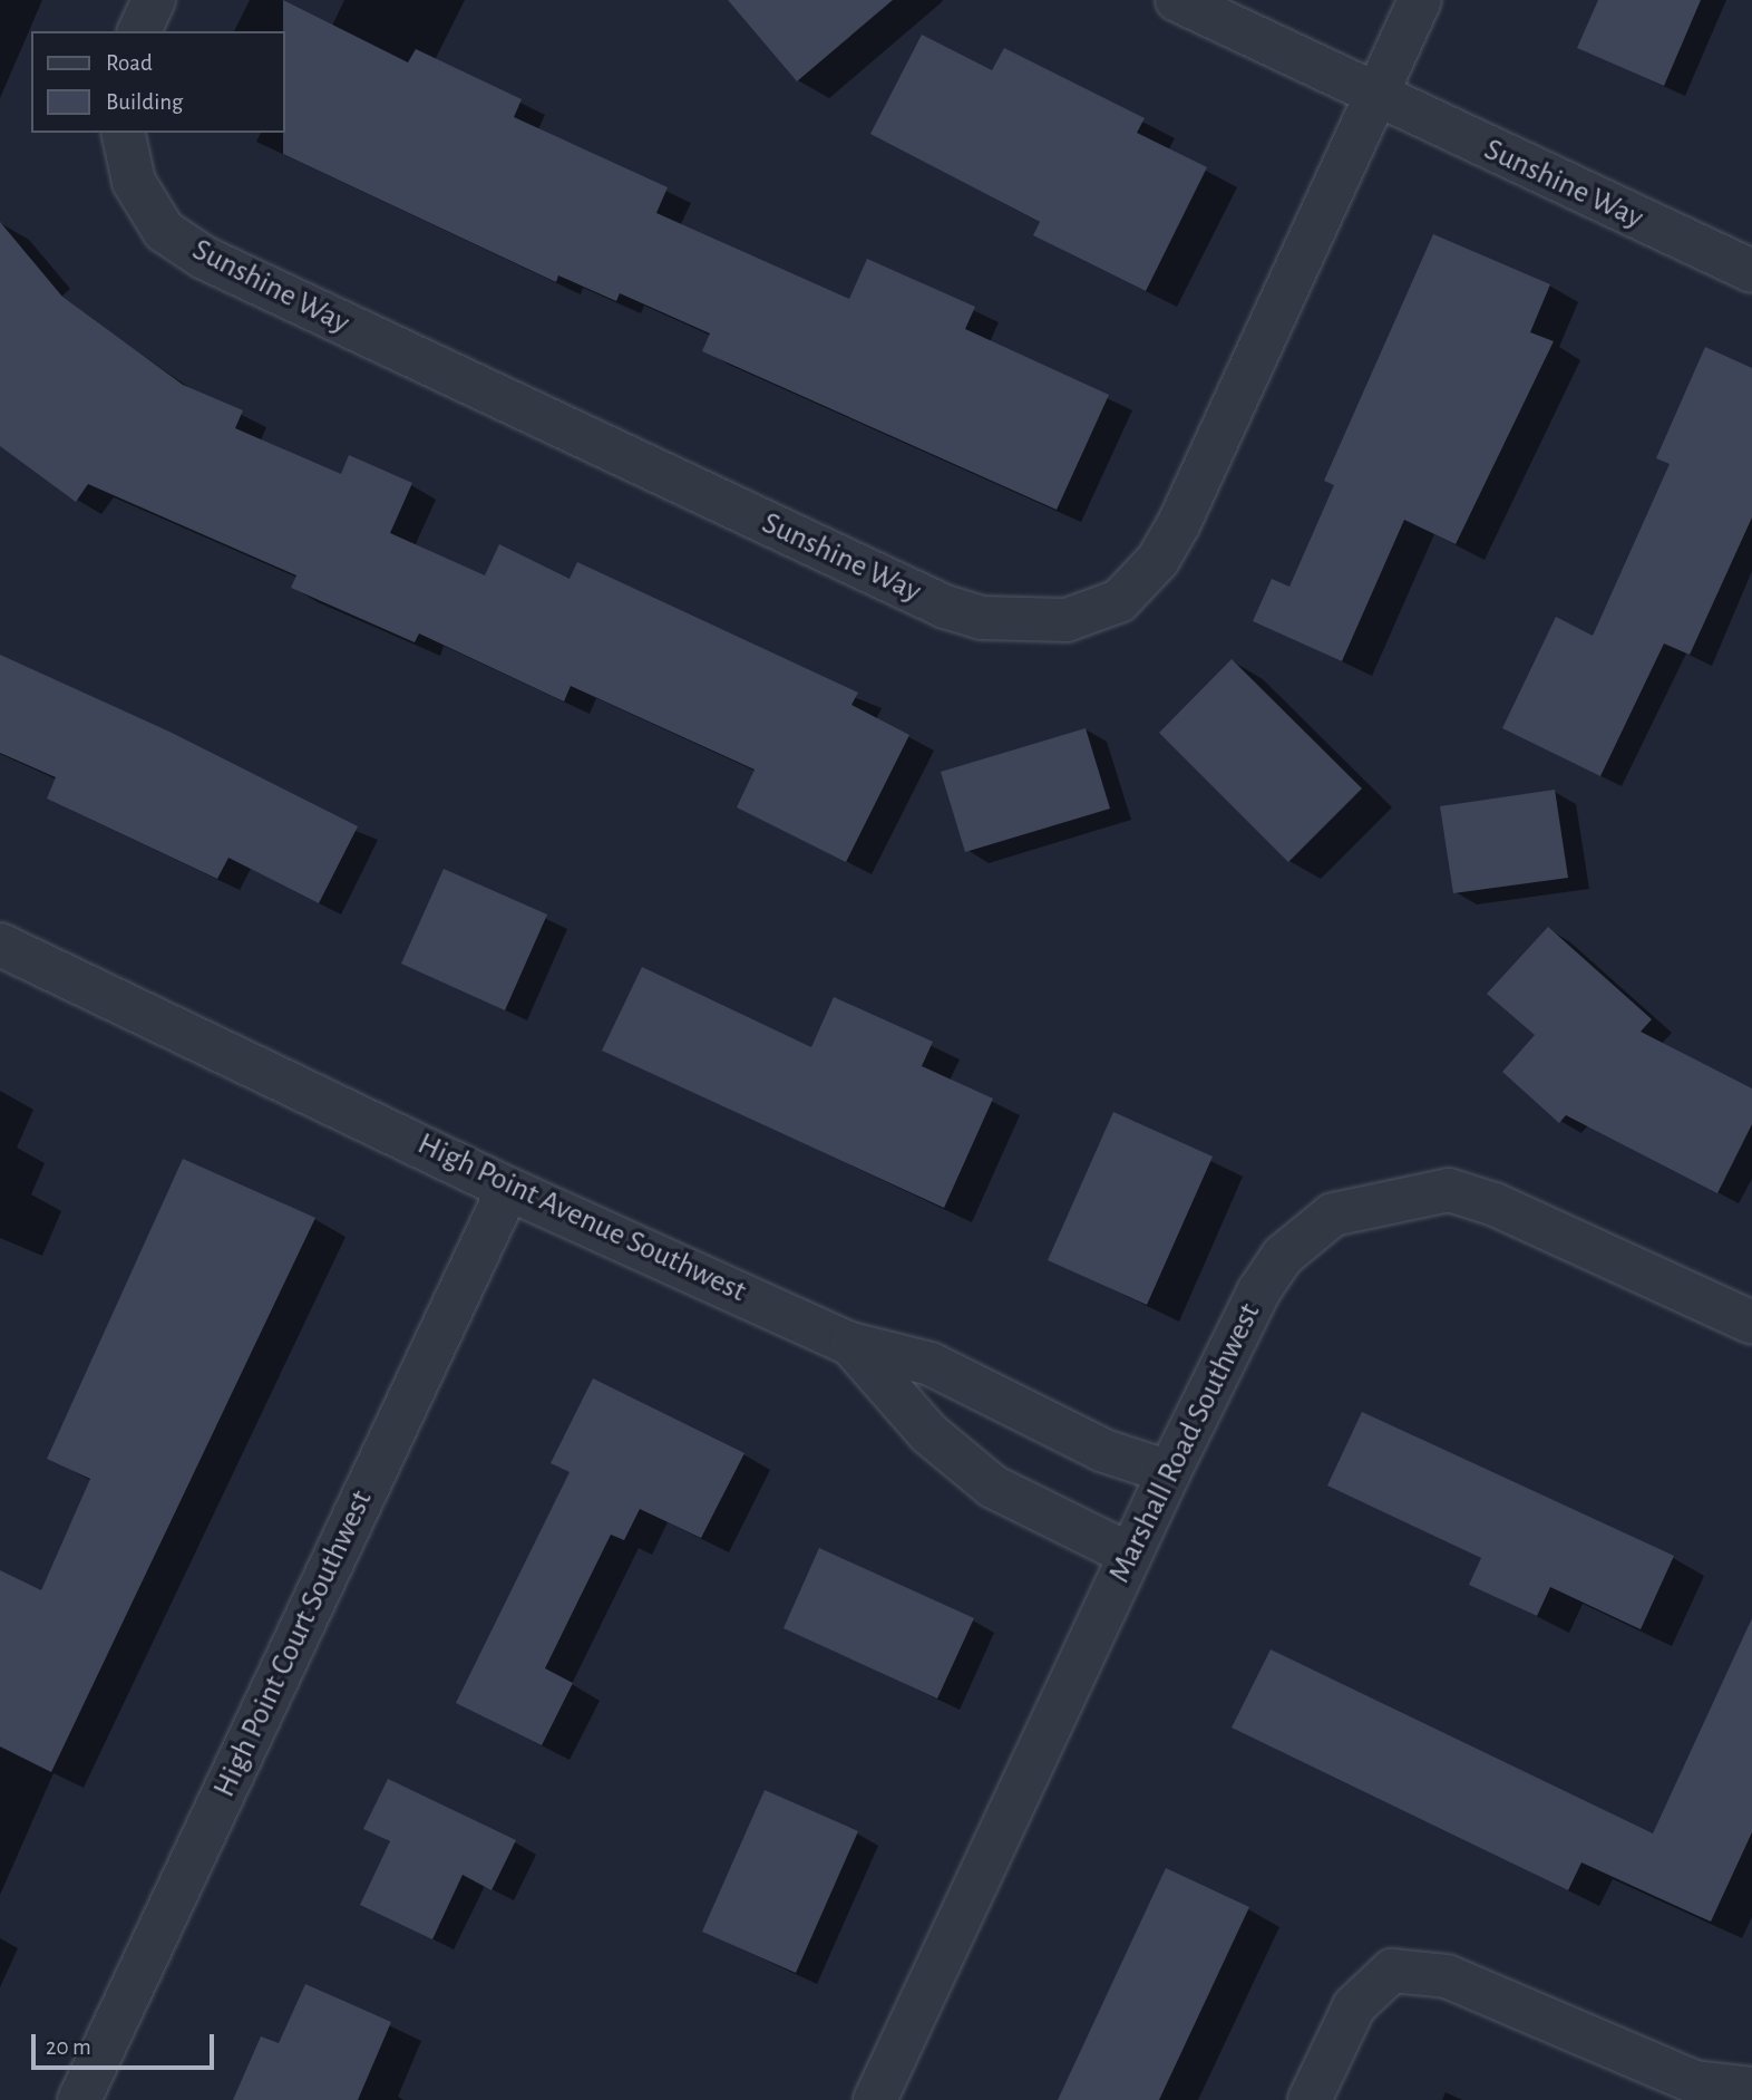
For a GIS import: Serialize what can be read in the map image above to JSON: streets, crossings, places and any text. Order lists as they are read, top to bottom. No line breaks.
{"streets":{"street":["Sunshine Way","High Point Avenue Southwest","Marshall Road Southwest","High Point Court Southwest"]},"crossings":[["High Point Avenue Southwest","Marshall Road Southwest"],["High Point Avenue Southwest","High Point Court Southwest"]],"legend":["Road","Building"],"scale_bar":"20 m"}
